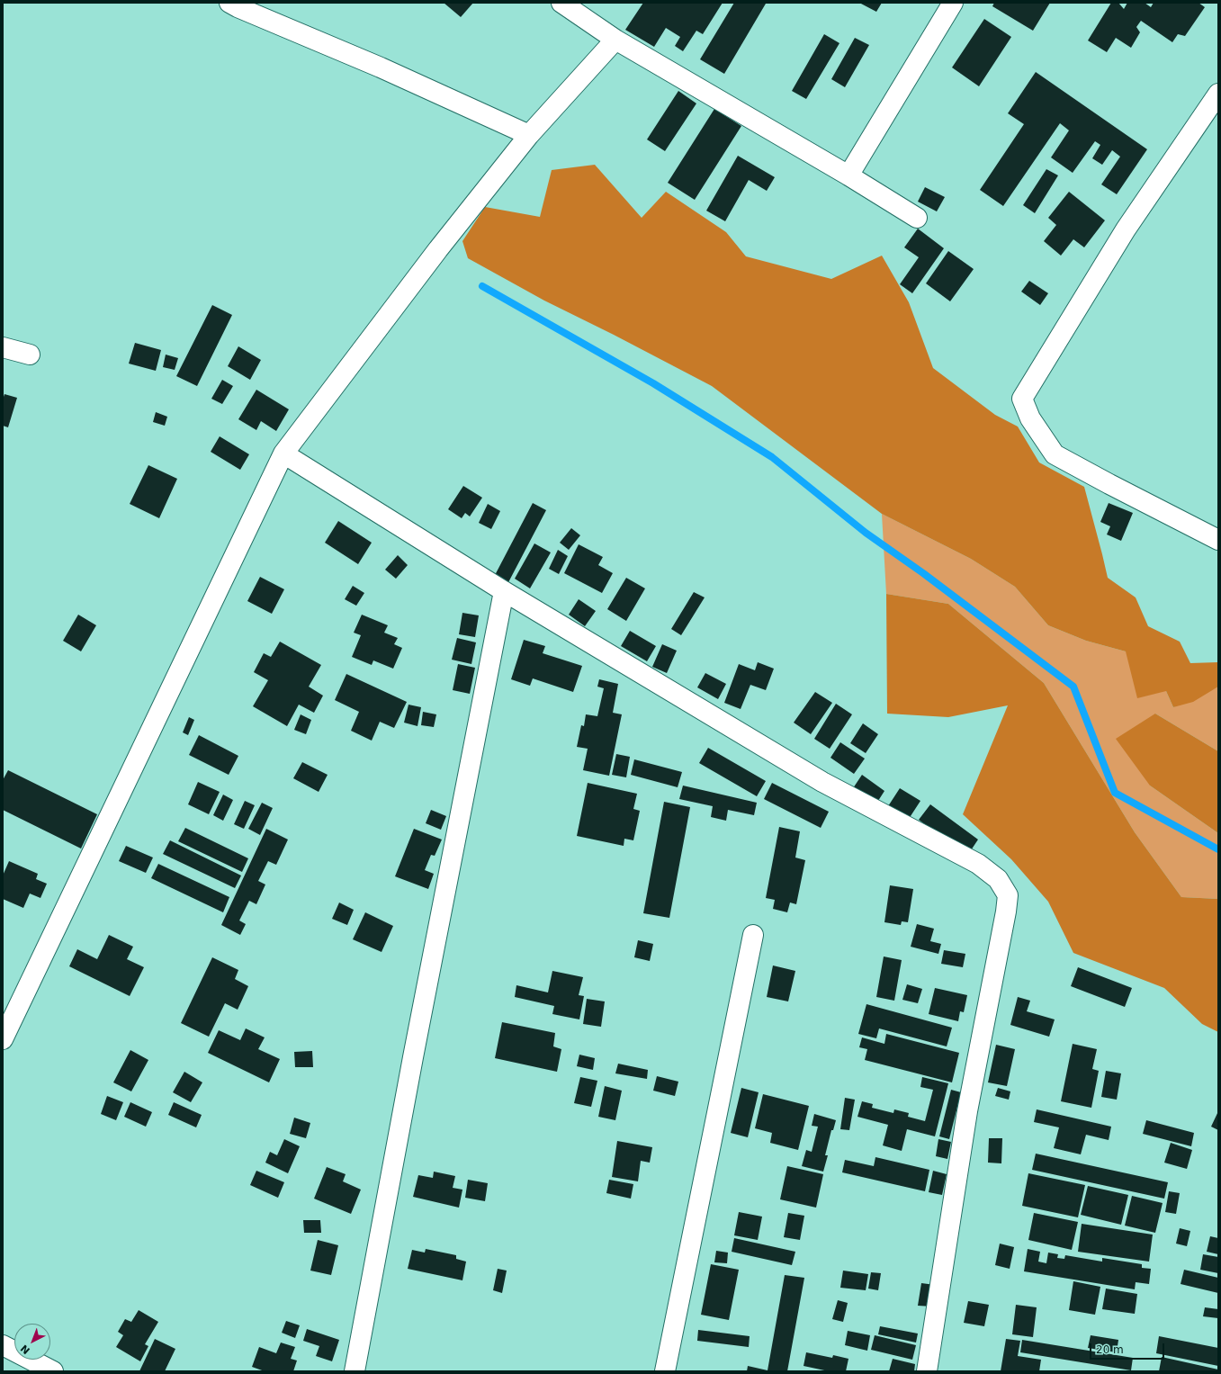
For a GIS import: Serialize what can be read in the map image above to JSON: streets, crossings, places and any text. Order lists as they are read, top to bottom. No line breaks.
{"scale_bar":"20 m","north":"bottom left"}
